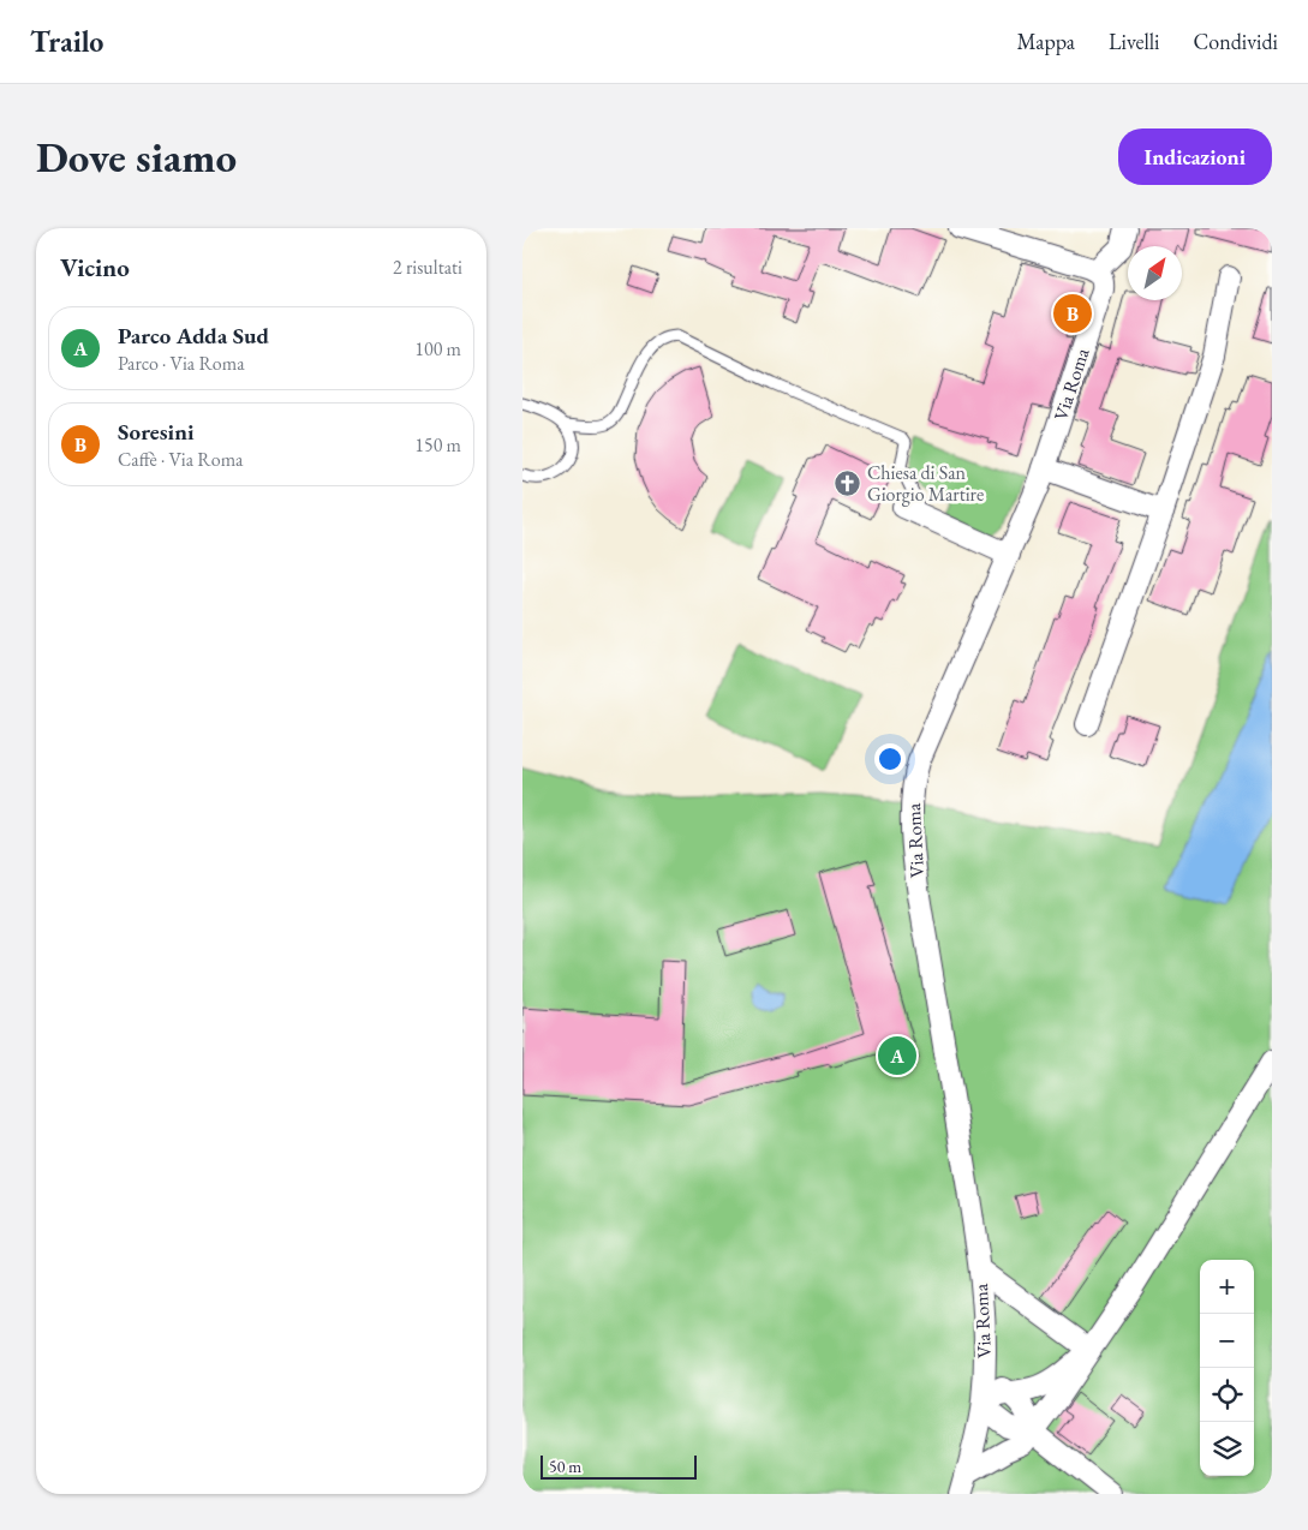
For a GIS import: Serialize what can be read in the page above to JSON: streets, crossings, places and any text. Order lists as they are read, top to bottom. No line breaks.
{"streets":{"street":["Via Roma"]},"places":{"church":["Chiesa di San Giorgio Martire"]},"scale_bar":"50 m","north":"top right","page":{"header":"Trailo","nav":["Mappa","Livelli","Condividi"],"buttons":"Indicazioni","title":"Dove siamo","heading":["Vicino","2 risultati"],"pins":["B","A"],"list":[{"mark":"A","name":"Parco Adda Sud","note":"Parco · Via Roma","value":"100 m"},{"mark":"B","name":"Soresini","note":"Caffè · Via Roma","value":"150 m"}],"map_buttons":["+","−"],"scale":"50 m"}}
